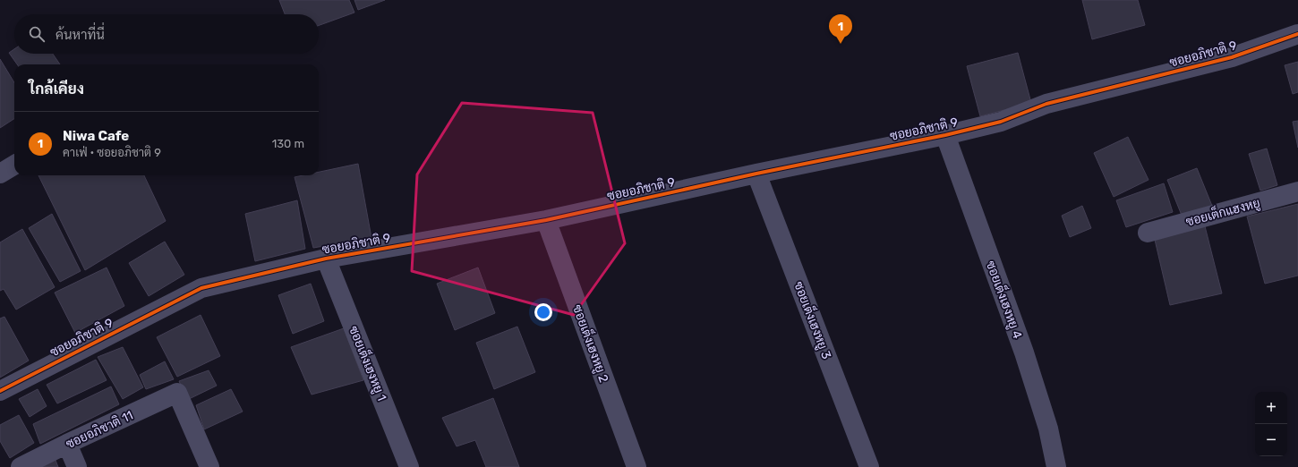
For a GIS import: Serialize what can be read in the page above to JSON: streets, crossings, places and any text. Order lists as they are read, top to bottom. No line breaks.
{"streets":{"street":["ซอยอภิชาติ 9","ซอยเต็กแฮงหยู","ซอยเต็งเฮงหยู 4","ซอยเต็งเฮงหยู 3","ซอยเต็งเฮงหยู 2","ซอยเต็งเฮงหยู 1","ซอยอภิชาติ 11"]},"crossings":[["ซอยอภิชาติ 9","ซอยเต็งเฮงหยู 4"],["ซอยอภิชาติ 9","ซอยเต็งเฮงหยู 3"],["ซอยอภิชาติ 9","ซอยเต็งเฮงหยู 2"],["ซอยอภิชาติ 9","ซอยเต็งเฮงหยู 1"]],"page":{"pins":"1","search":"ค้นหาที่นี่","heading":"ใกล้เคียง","list":[{"mark":"1","name":"Niwa Cafe","note":"คาเฟ่ · ซอยอภิชาติ 9","value":"130 m"}],"map_buttons":["+","−"]}}
